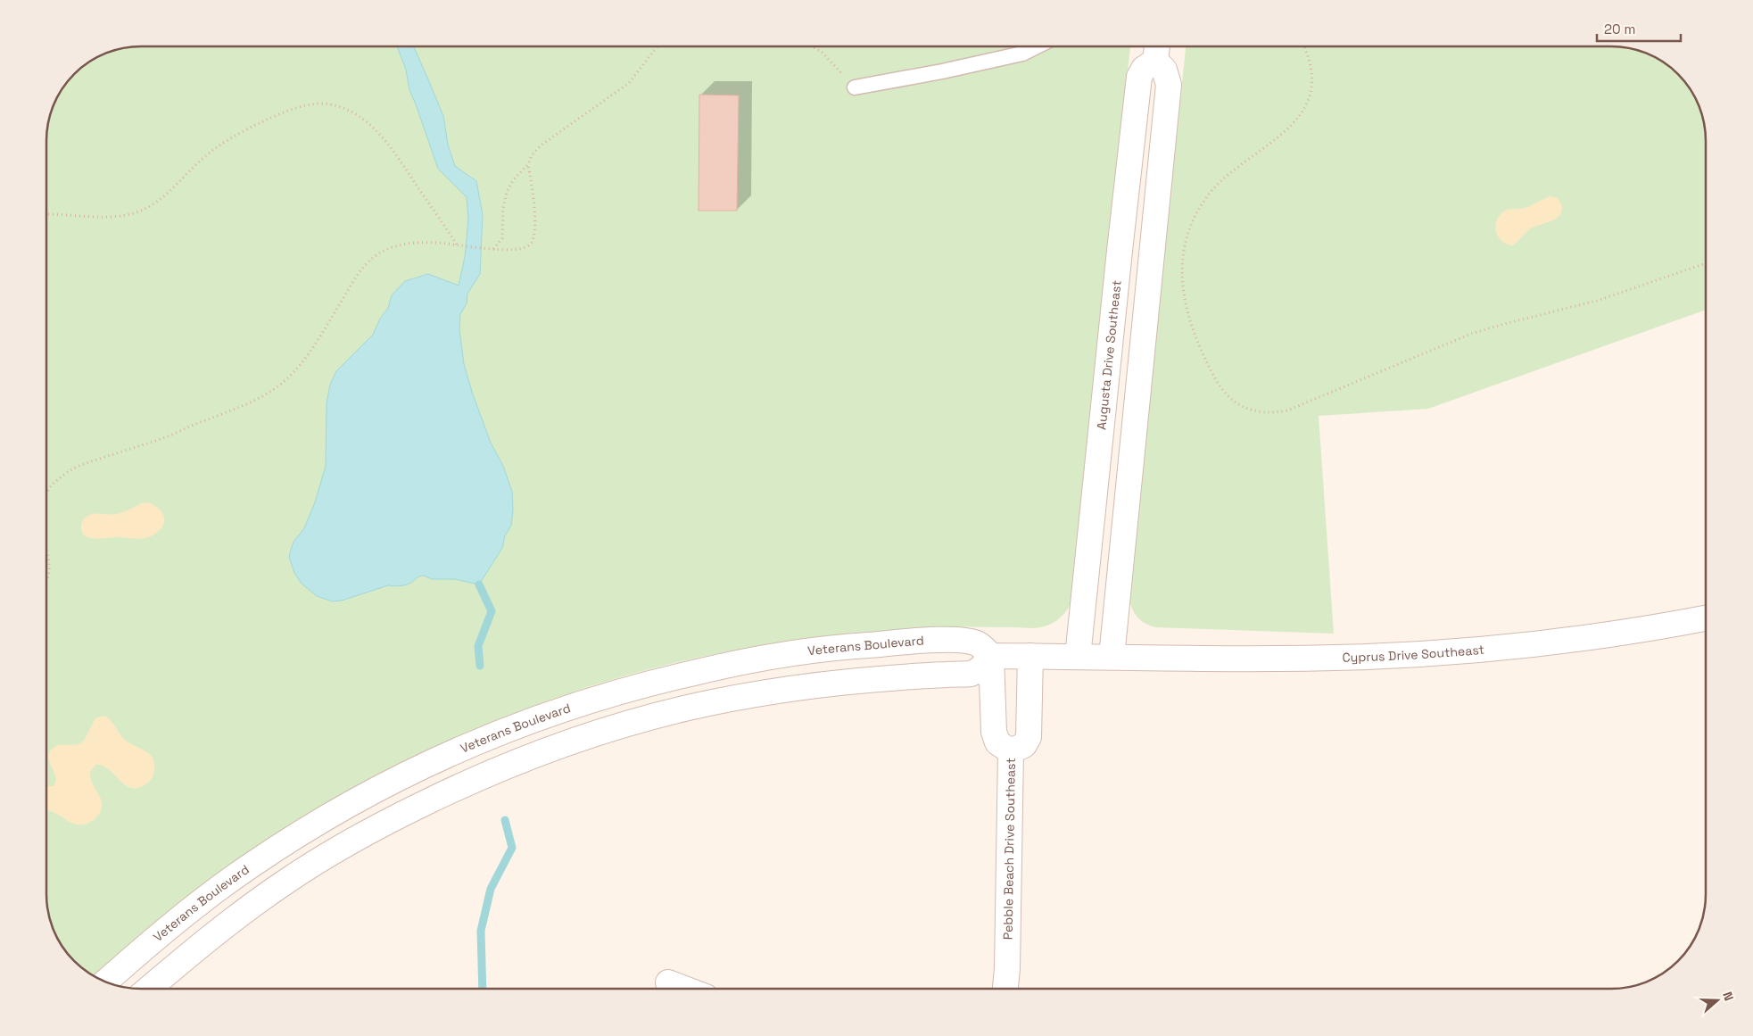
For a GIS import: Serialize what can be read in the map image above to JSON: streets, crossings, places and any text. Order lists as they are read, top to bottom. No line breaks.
{"streets":{"street":["Augusta Drive Southeast","Veterans Boulevard","Cyprus Drive Southeast","Pebble Beach Drive Southeast"]},"crossings":[["Augusta Drive Southeast","Cyprus Drive Southeast"]],"scale_bar":"20 m","north":"right"}
